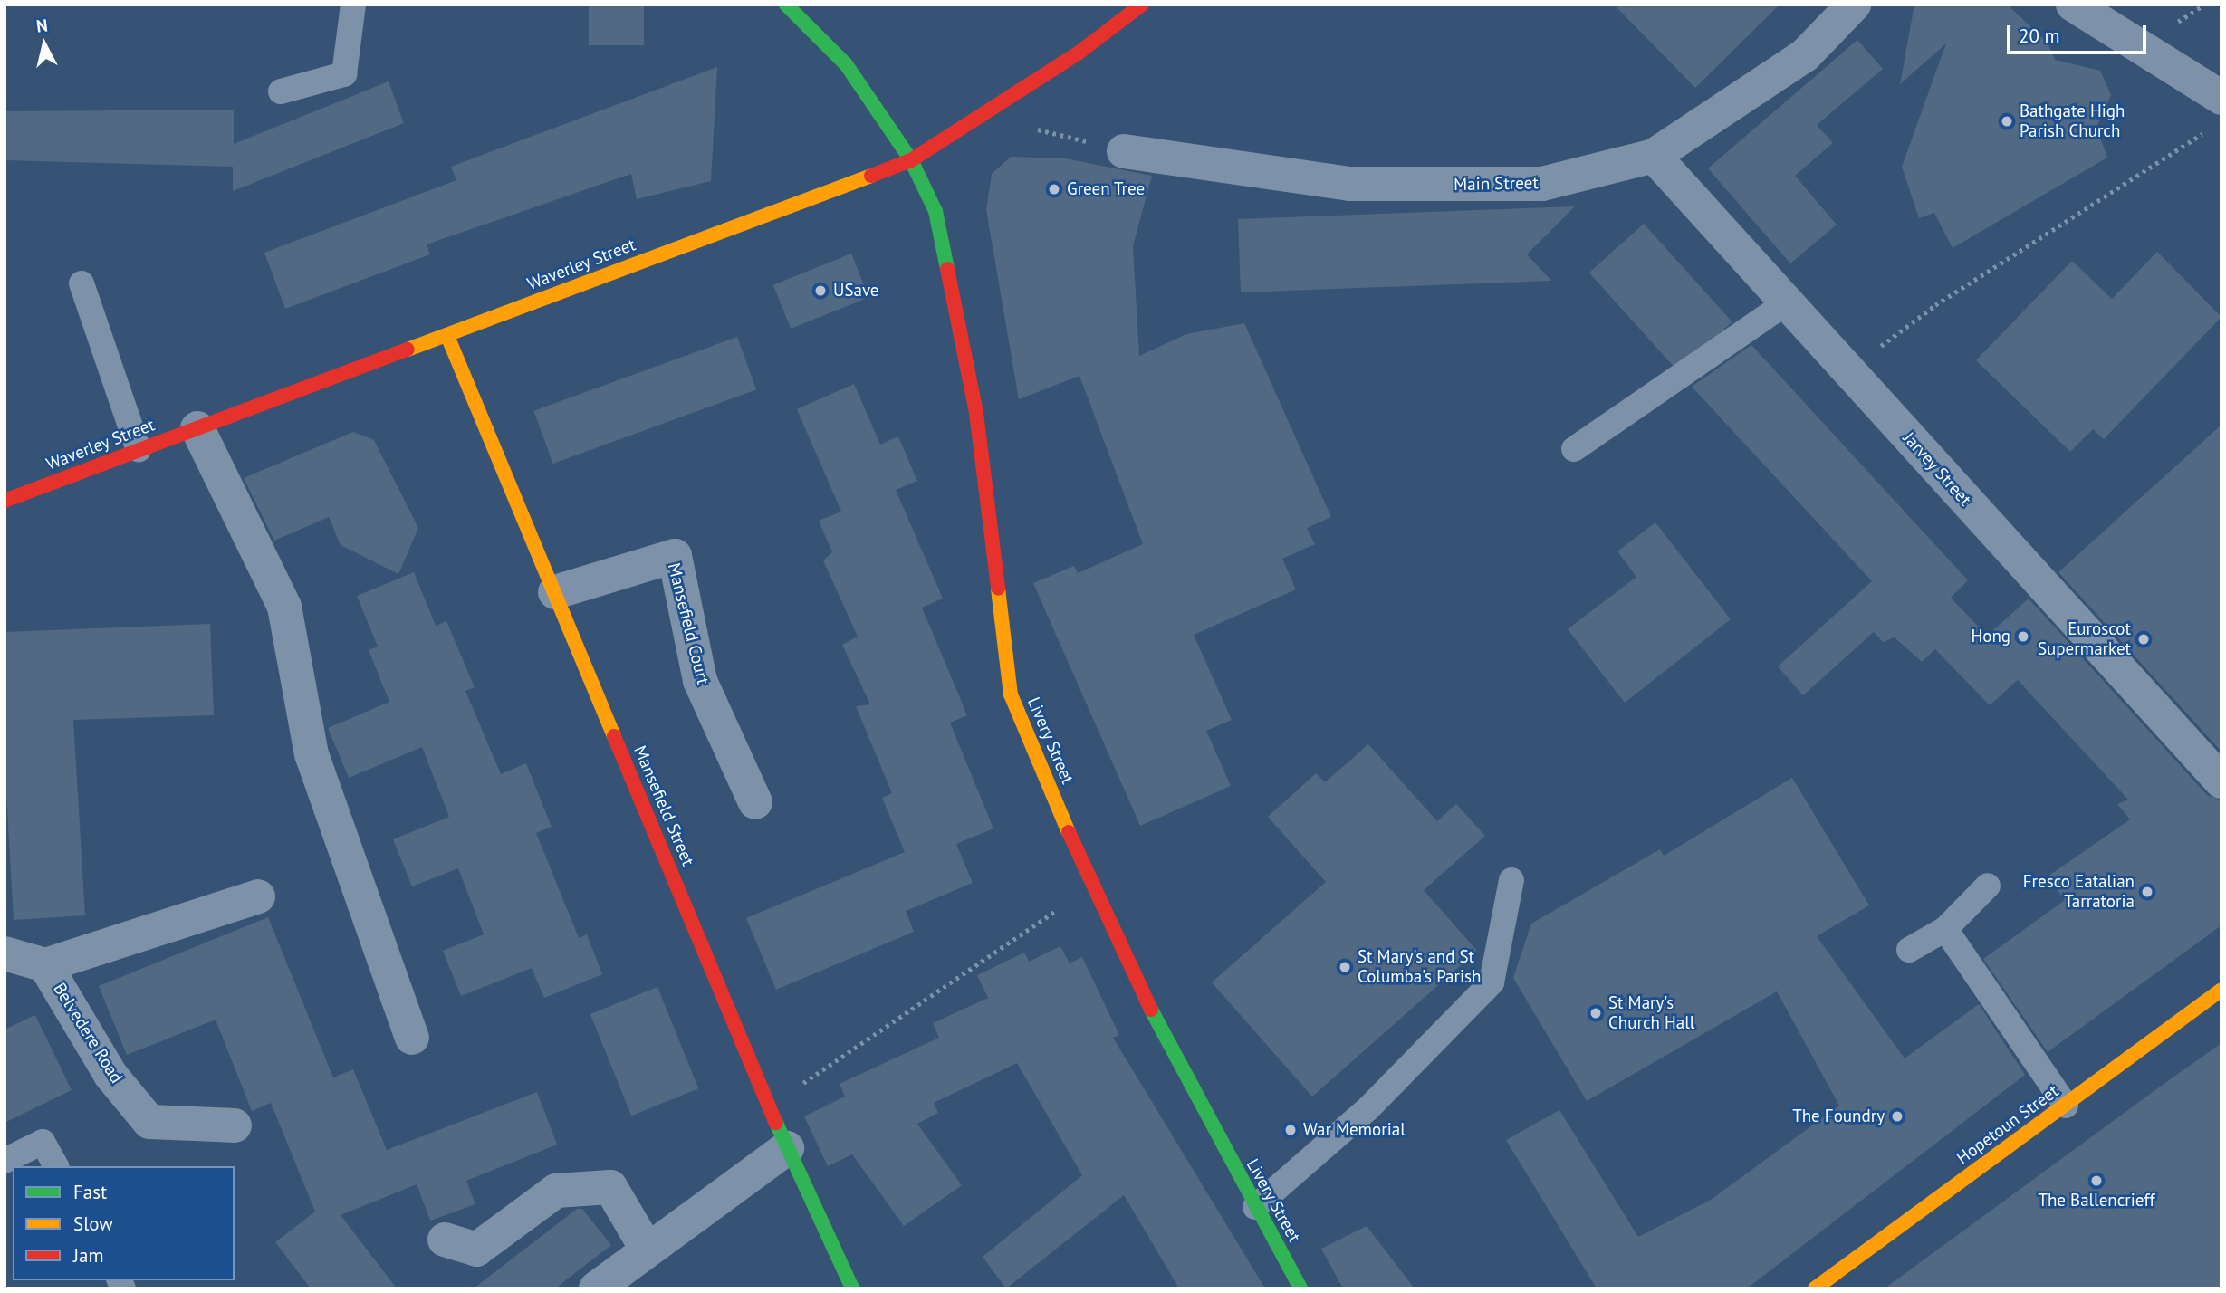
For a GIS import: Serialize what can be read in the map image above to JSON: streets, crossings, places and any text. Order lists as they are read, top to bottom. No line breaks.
{"streets":{"street":["Main Street","Waverley Street","Jarvey Street","Mansefield Court","Livery Street","Mansefield Street","Belvedere Road","Hopetoun Street"]},"crossings":[["Main Street","Jarvey Street"],["Waverley Street","Livery Street"],["Waverley Street","Mansefield Street"],["Mansefield Court","Mansefield Street"]],"places":["Bathgate High Parish Church","Green Tree","USave","Hong","Euroscot Supermarket","Fresco Eatalian Tarratoria","St Mary's and St Columba's Parish","St Mary's Church Hall","The Foundry","War Memorial","The Ballencrieff"],"legend":["Fast","Slow","Jam"],"scale_bar":"20 m","north":"top"}
